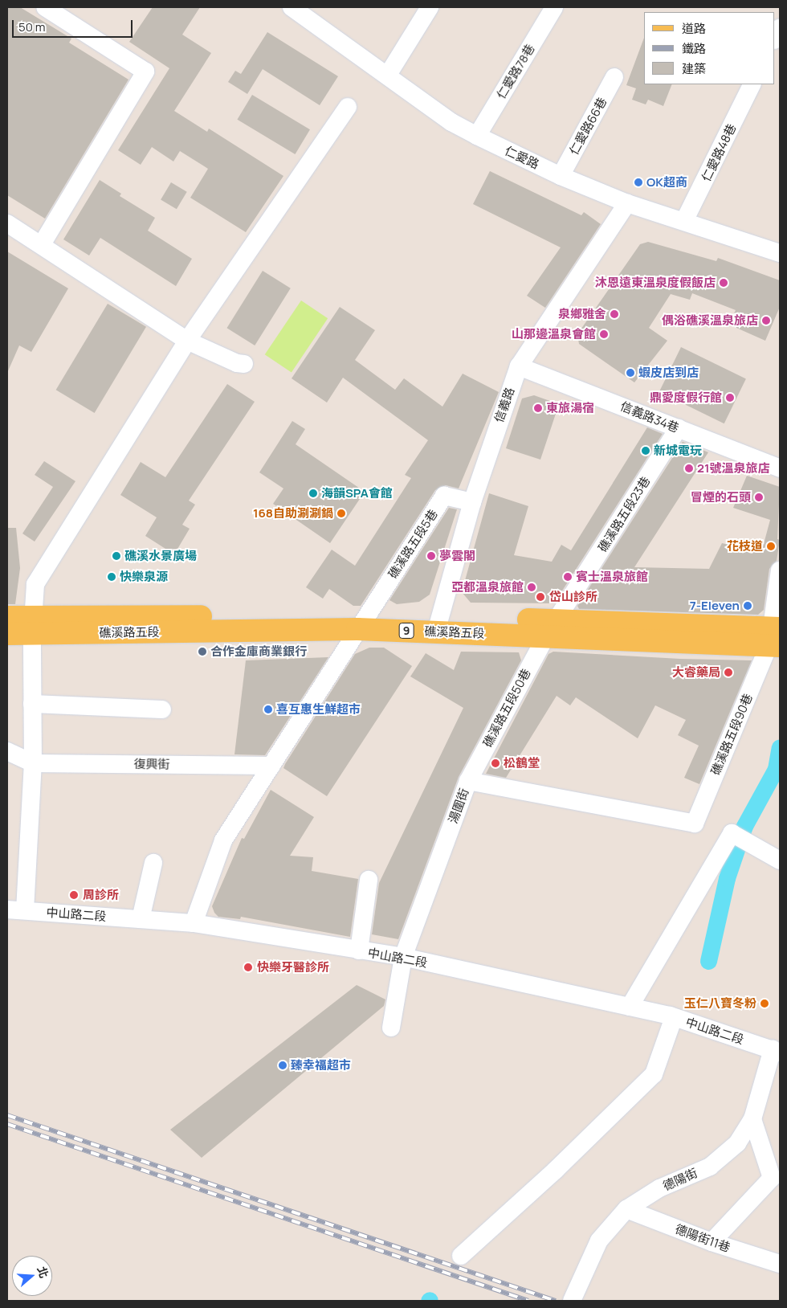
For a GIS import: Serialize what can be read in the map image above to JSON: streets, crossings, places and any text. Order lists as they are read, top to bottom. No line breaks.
{"streets":{"main road":["9","礁溪路五段"],"street":["仁愛路78巷","仁愛路66巷","仁愛路48巷","仁愛路","信義路","信義路34巷","礁溪路五段23巷","礁溪路五段5巷","礁溪路五段50巷","礁溪路五段90巷","復興街","湯圍街","中山路二段","德陽街","德陽街11巷"]},"crossings":[["仁愛路78巷","仁愛路"],["仁愛路66巷","仁愛路"],["仁愛路48巷","仁愛路"],["仁愛路","信義路"],["信義路","信義路34巷"],["信義路","礁溪路五段5巷"],["信義路","礁溪路五段"],["信義路34巷","礁溪路五段23巷"],["礁溪路五段23巷","礁溪路五段"],["礁溪路五段23巷","礁溪路五段50巷"],["礁溪路五段5巷","礁溪路五段"],["9","礁溪路五段"],["礁溪路五段","礁溪路五段50巷"],["礁溪路五段","礁溪路五段90巷"],["礁溪路五段50巷","湯圍街"],["礁溪路五段90巷","湯圍街"],["湯圍街","中山路二段"],["中山路二段","德陽街"],["德陽街","德陽街11巷"]],"places":["OK超商","沐恩遠東溫泉度假飯店","泉鄉雅舍","偶浴礁溪溫泉旅店","山那邊溫泉會館","蝦皮店到店","鼎愛度假行館","東旅湯宿","新城電玩","21號溫泉旅店","海韻SPA會館","冒煙的石頭","168自助涮涮鍋","花枝道","礁溪水景廣場","夢雲閣","快樂泉源","賓士溫泉旅館","亞都溫泉旅館","岱山診所","7-Eleven","合作金庫商業銀行","大睿藥局","喜互惠生鮮超市","松鶴堂","周診所","快樂牙醫診所","玉仁八寶冬粉","臻幸福超市"],"legend":["道路","鐵路","建築"],"scale_bar":"50 m","north":"right"}
